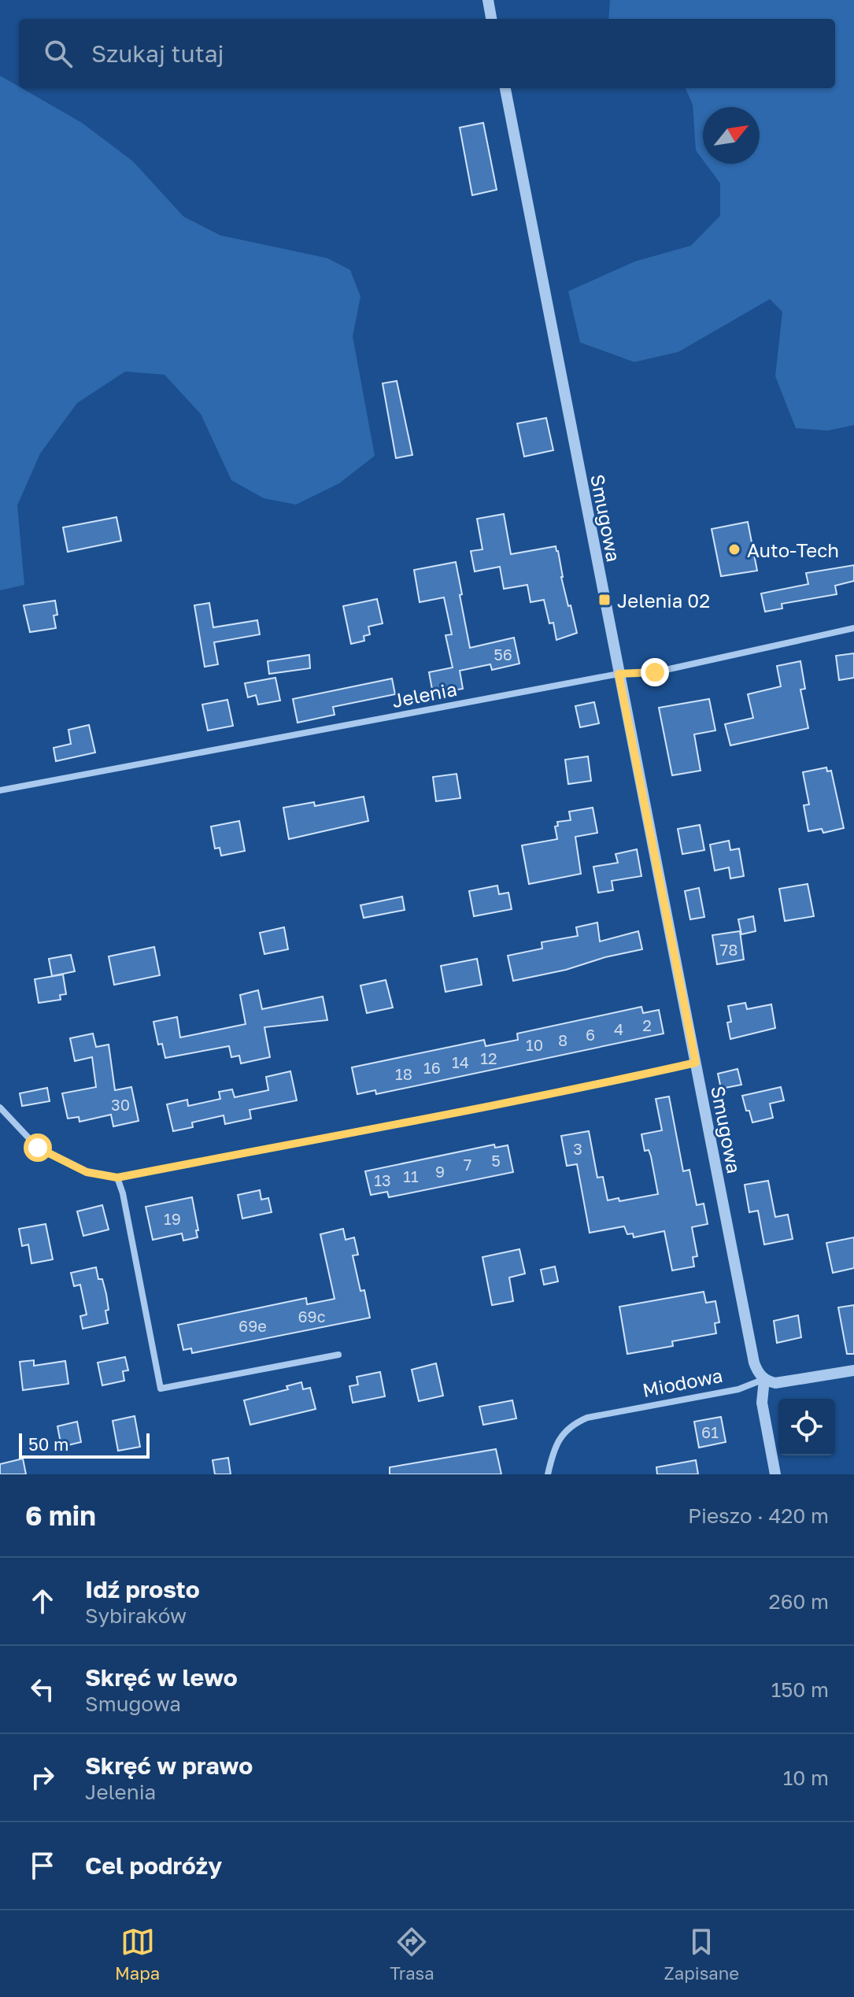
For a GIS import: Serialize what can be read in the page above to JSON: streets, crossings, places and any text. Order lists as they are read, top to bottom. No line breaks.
{"streets":{"street":["Smugowa","Jelenia","Miodowa"]},"crossings":[["Smugowa","Jelenia"],["Smugowa","Miodowa"]],"places":{"other":["Auto-Tech"],"transit":["Jelenia 02"]},"house_numbers":["56","78","2","4","6","8","10","12","14","16","18","30","3","5","7","9","11","13","19","69c","69e","61"],"scale_bar":"50 m","north":"top right","page":{"search":"Szukaj tutaj","scale":"50 m","heading":["6 min","Pieszo · 420 m"],"list":[["Idź prosto","Sybiraków","260 m"],["Skręć w lewo","Smugowa","150 m"],["Skręć w prawo","Jelenia","10 m"],"Cel podróży"],"nav":["Mapa","Trasa","Zapisane"]}}
